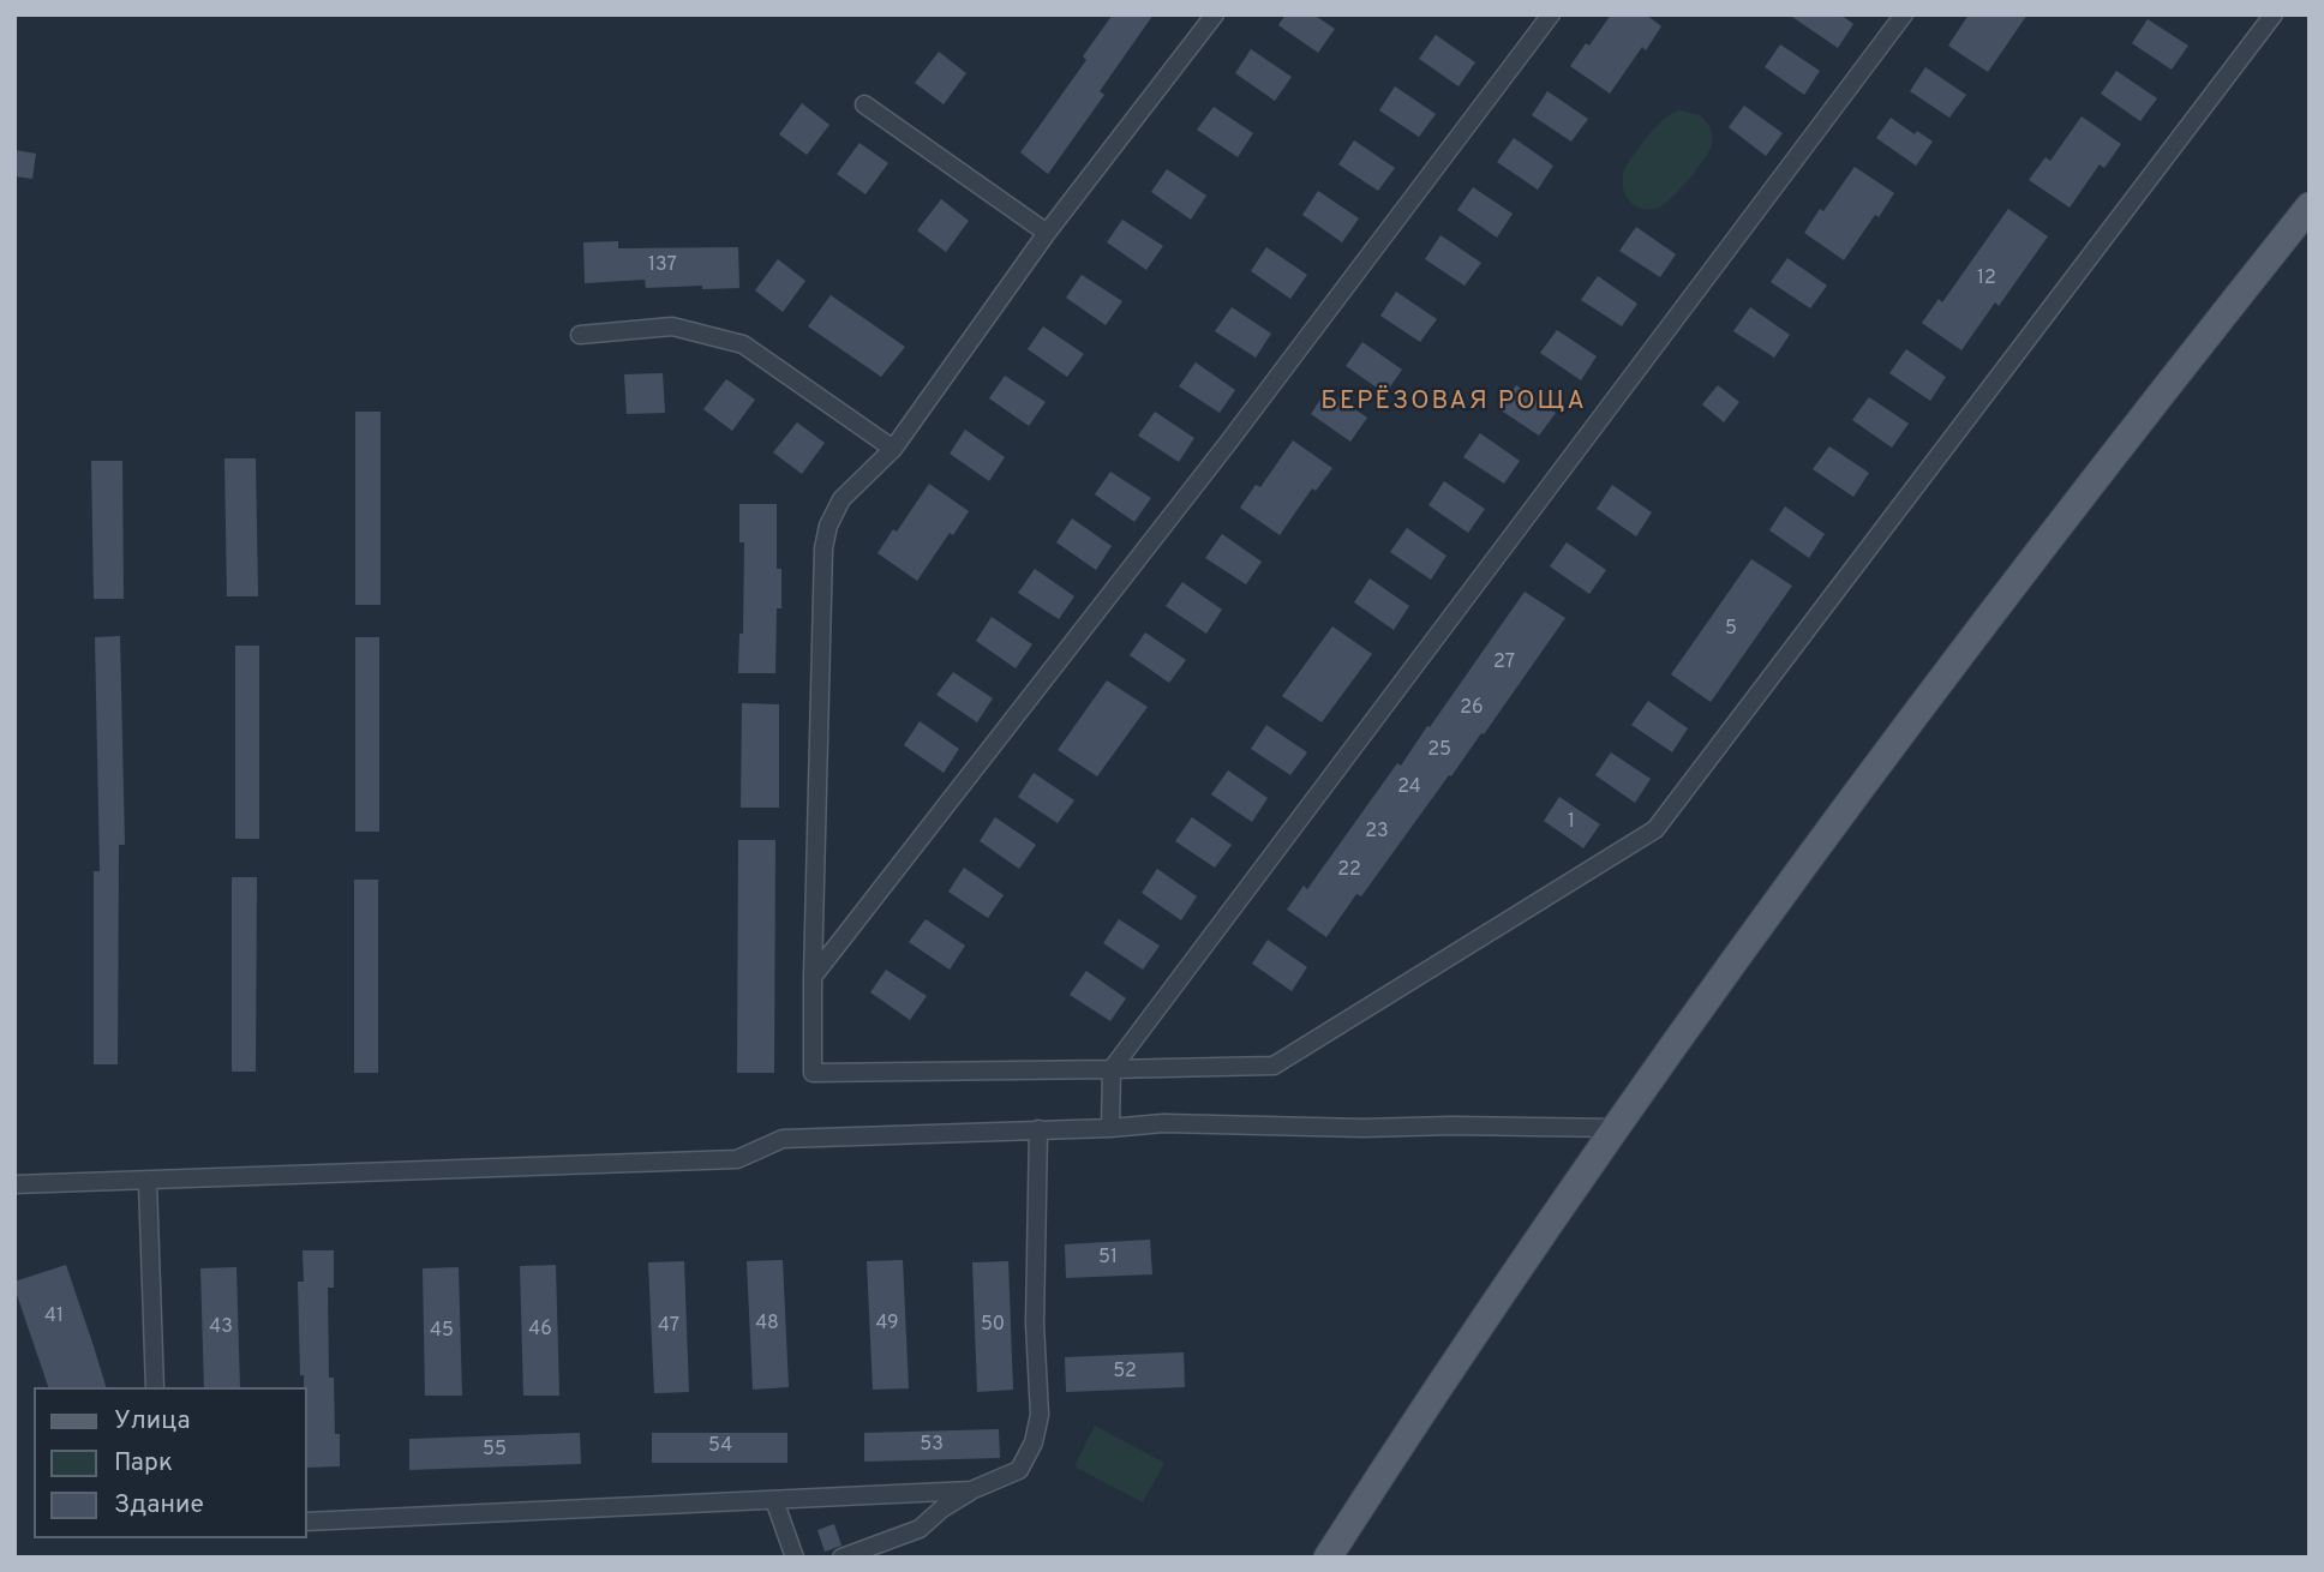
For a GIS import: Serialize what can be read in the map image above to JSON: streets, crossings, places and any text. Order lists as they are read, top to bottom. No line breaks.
{"districts":["БЕРЁЗОВАЯ РОЩА"],"house_numbers":["137","12","5","27","26","25","24","1","23","22","51","41","48","49","50","47","43","46","45","52","53","54","55"],"legend":["Улица","Парк","Здание"]}
